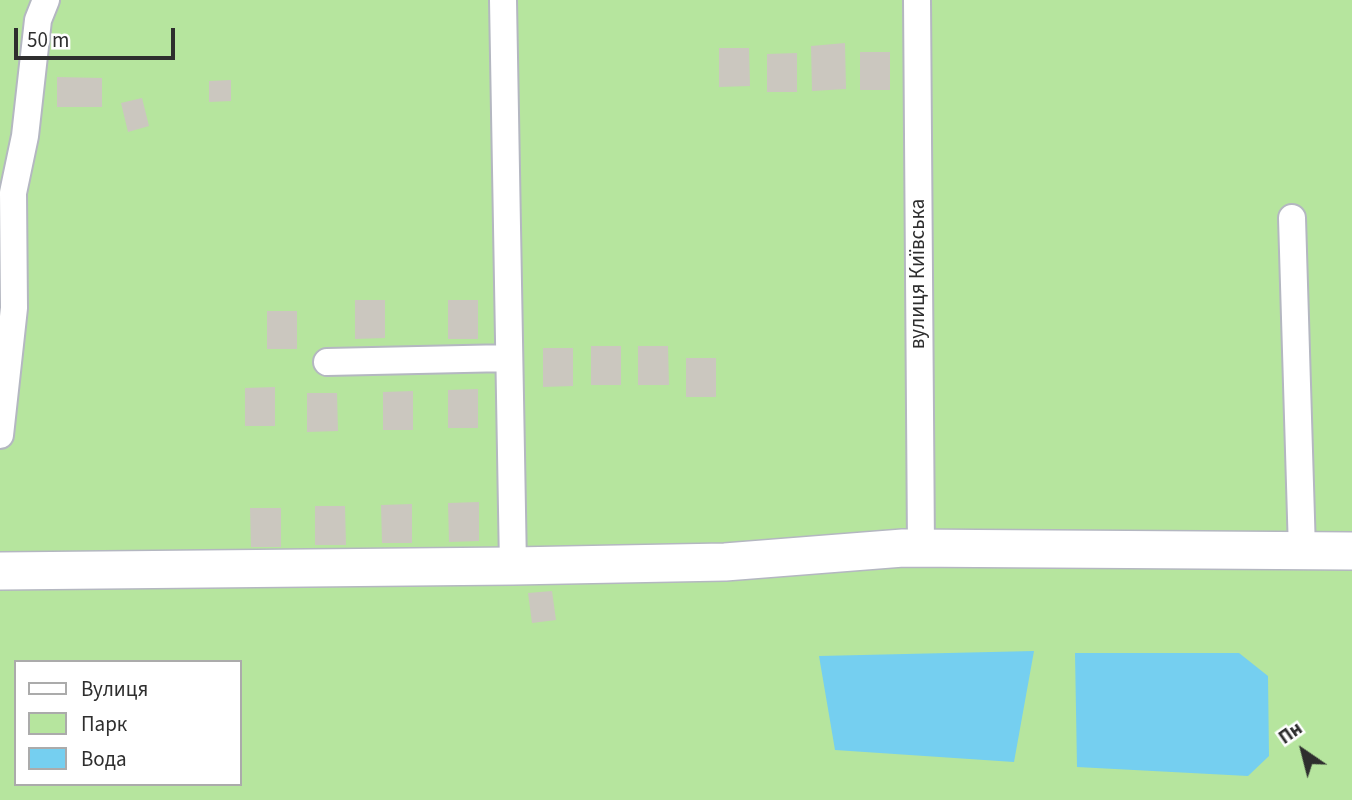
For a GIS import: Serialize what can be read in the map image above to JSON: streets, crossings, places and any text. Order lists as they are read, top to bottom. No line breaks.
{"streets":{"street":["вулиця Київська"]},"legend":["Вулиця","Парк","Вода"],"scale_bar":"50 m","north":"top left"}
